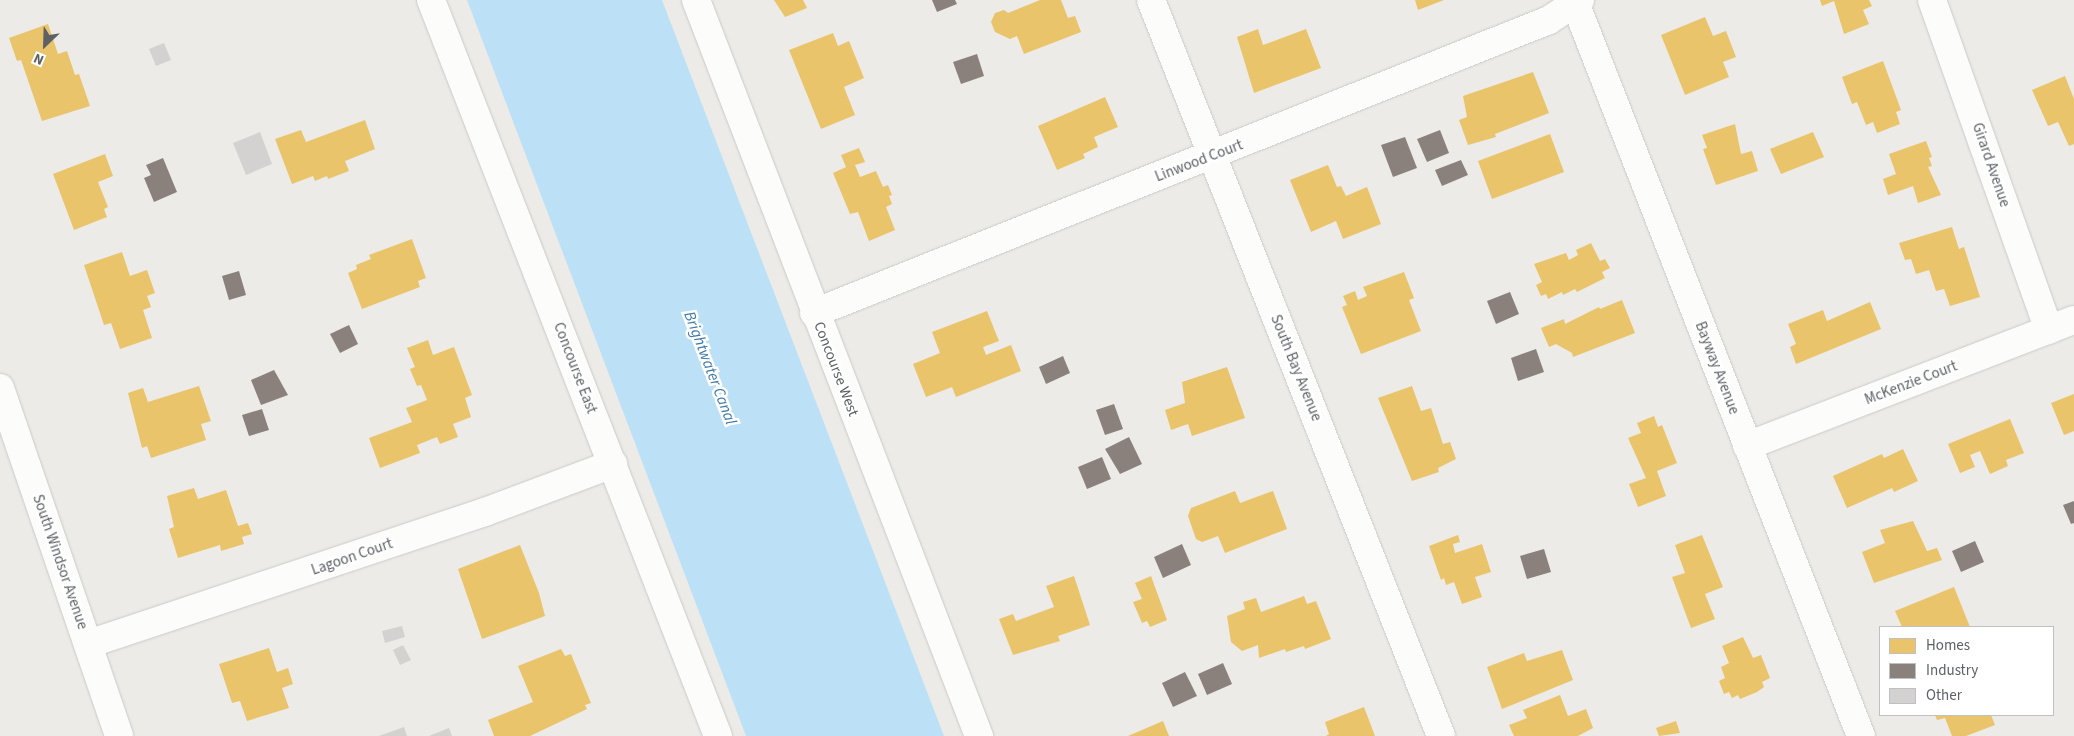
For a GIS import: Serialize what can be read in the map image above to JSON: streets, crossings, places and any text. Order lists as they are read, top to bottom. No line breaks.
{"streets":{"street":["Linwood Court","Girard Avenue","Concourse East","South Bay Avenue","Bayway Avenue","Concourse West","McKenzie Court","Lagoon Court","South Windsor Avenue"]},"crossings":[["Linwood Court","South Bay Avenue"],["Linwood Court","Bayway Avenue"],["Linwood Court","Concourse West"],["Girard Avenue","McKenzie Court"],["Concourse East","Lagoon Court"],["Bayway Avenue","McKenzie Court"],["Lagoon Court","South Windsor Avenue"]],"water":["Brightwater Canal"],"legend":["Homes","Industry","Other"],"north":"bottom left"}
